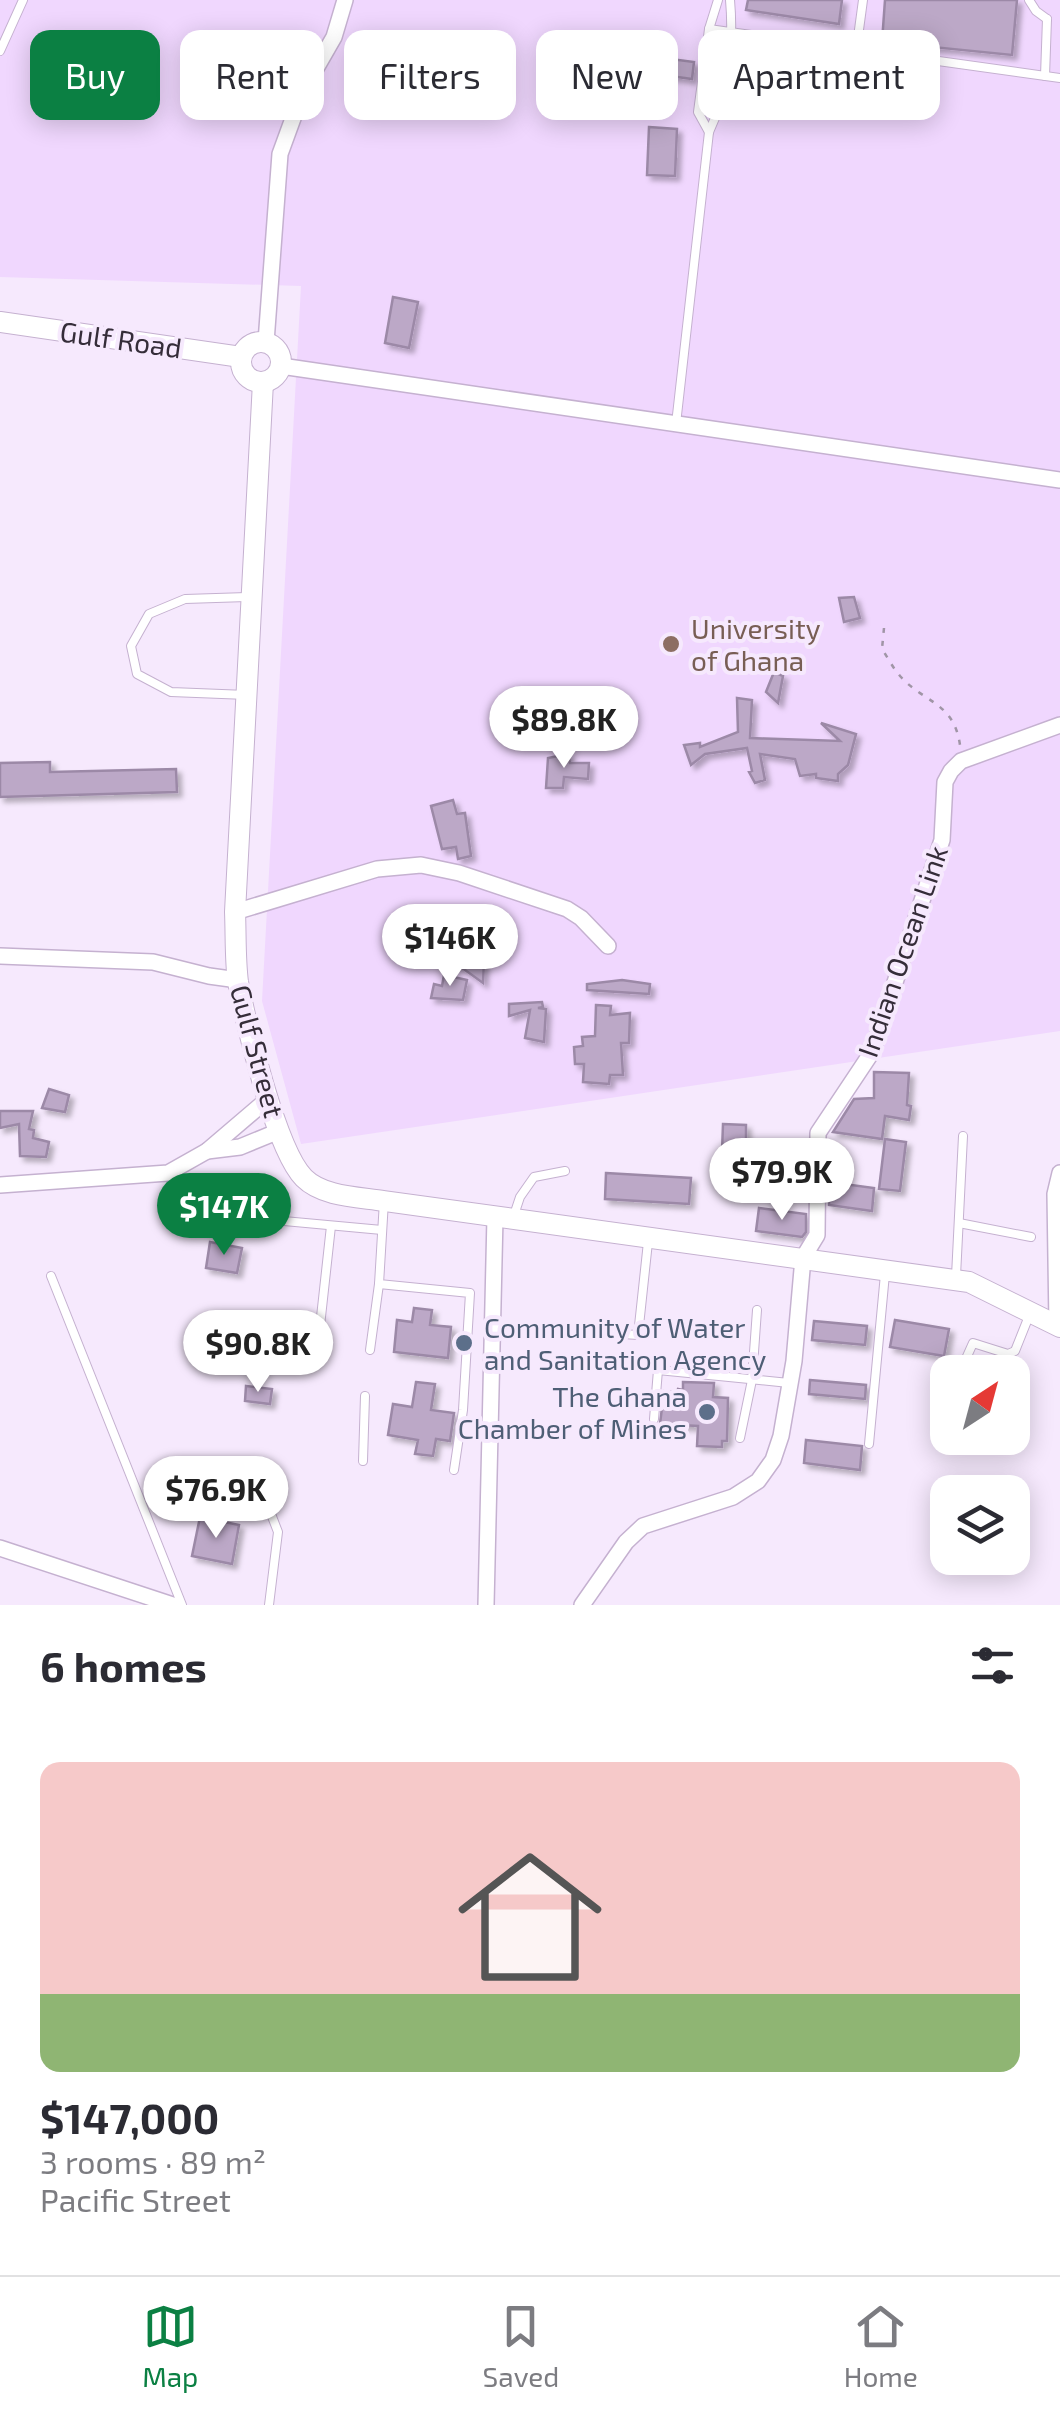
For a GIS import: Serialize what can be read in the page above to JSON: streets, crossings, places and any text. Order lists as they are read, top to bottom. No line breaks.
{"streets":{"street":["Gulf Road","Indian Ocean Link","Gulf Street"]},"crossings":[["Gulf Road","Gulf Street"],["Indian Ocean Link","Gulf Street"]],"places":["University of Ghana","Community of Water and Sanitation Agency","The Ghana Chamber of Mines"],"north":"top right","page":{"chip":["Buy","Rent","Filters","New","Apartment"],"price":["$89.8K","$146K","$79.9K","$147K","$90.8K","$76.9K"],"heading":"6 homes","list":[{"name":"$147,000","note":"3 rooms · 89 m² · Pacific Street"}],"tabs":["Map","Saved","Home"]}}
